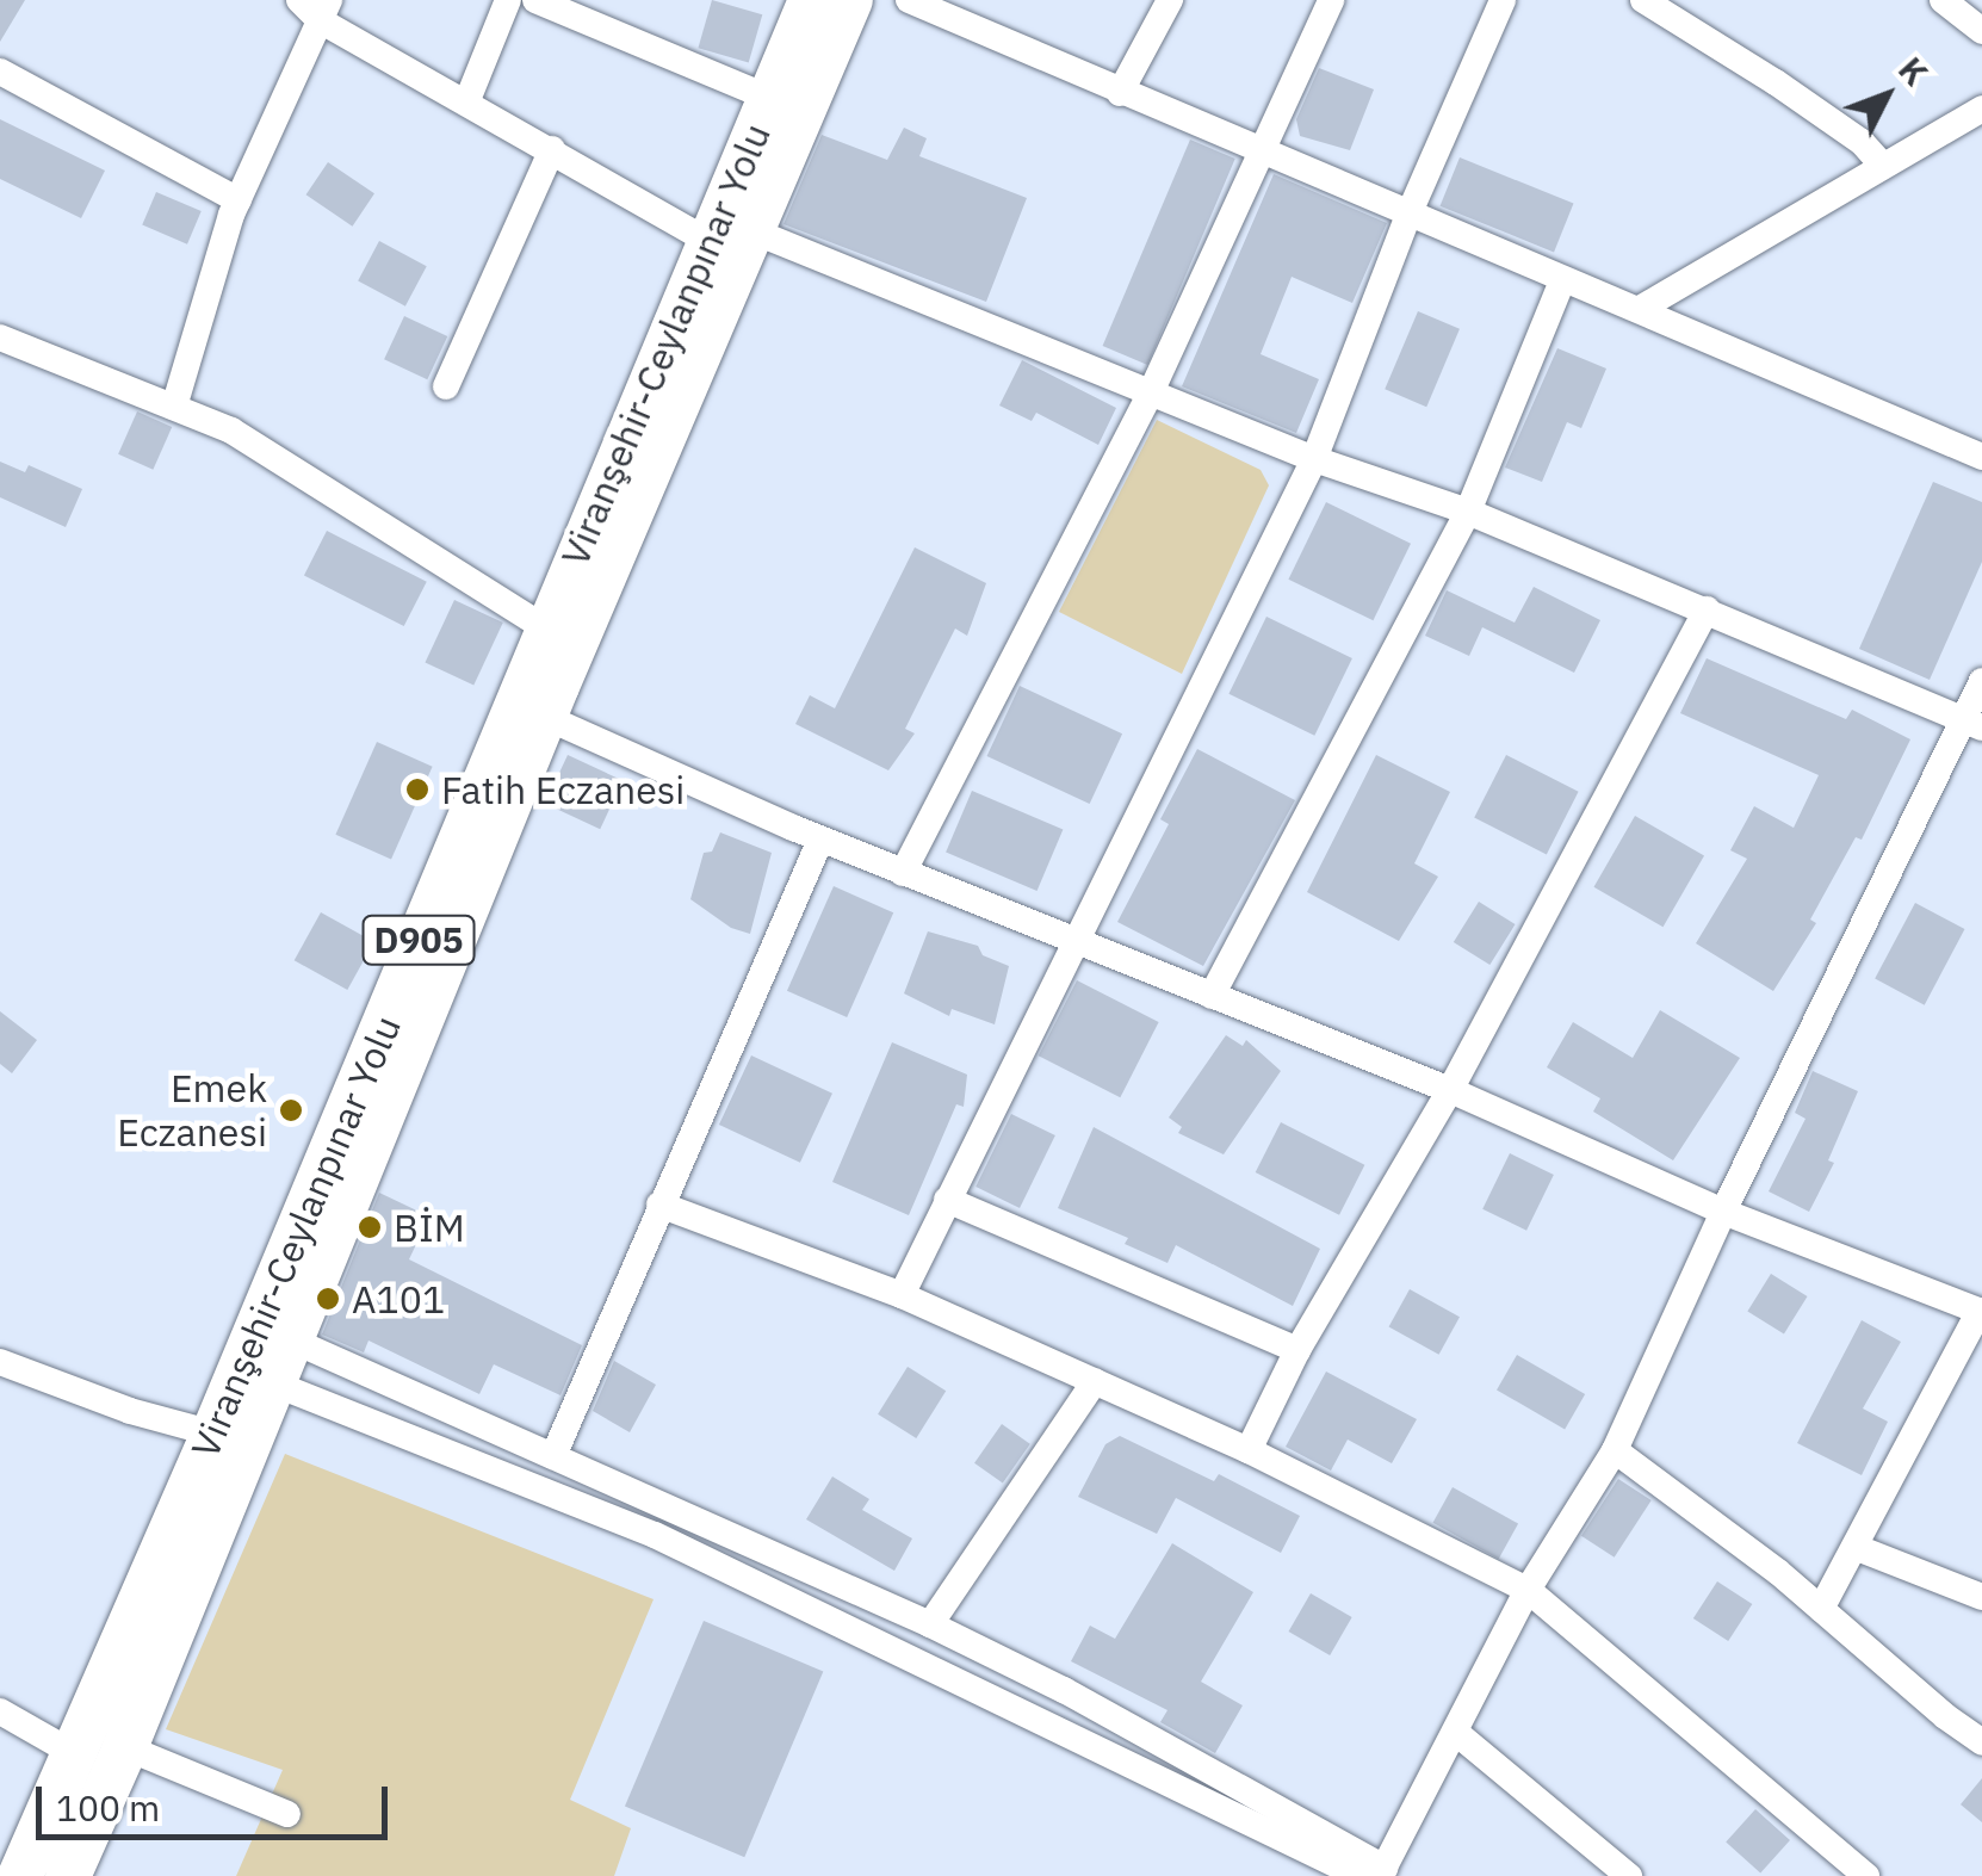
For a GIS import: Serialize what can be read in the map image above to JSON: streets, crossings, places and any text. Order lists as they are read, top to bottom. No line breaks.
{"streets":{"main road":["Viranşehir-Ceylanpınar Yolu","D905"]},"places":["Fatih Eczanesi","Emek Eczanesi","BİM","A101"],"scale_bar":"100 m","north":"top right"}
